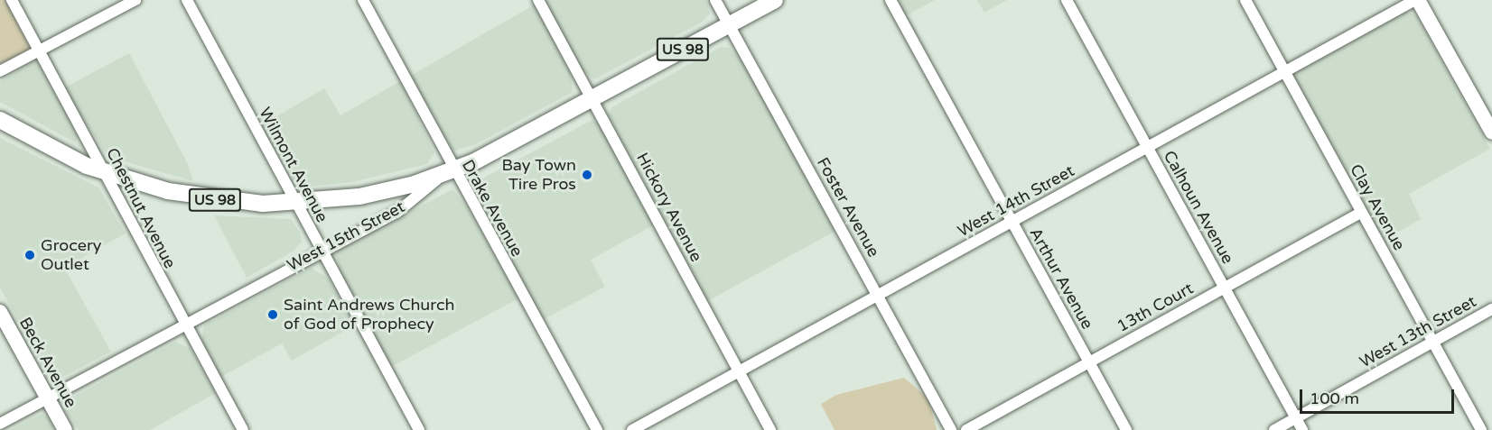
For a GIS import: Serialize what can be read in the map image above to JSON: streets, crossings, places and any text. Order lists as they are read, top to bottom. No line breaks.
{"streets":{"highway":["US 98","West 15th Street"],"main road":["Beck Avenue"],"street":["Wilmont Avenue","West 14th Street","Hickory Avenue","Foster Avenue","Calhoun Avenue","Clay Avenue","Chestnut Avenue","Drake Avenue","Arthur Avenue","13th Court","West 13th Street"]},"crossings":[["US 98","Wilmont Avenue"],["US 98","Chestnut Avenue"],["US 98","Drake Avenue"],["US 98","West 15th Street"],["Wilmont Avenue","West 15th Street"],["West 14th Street","Hickory Avenue"],["West 14th Street","Foster Avenue"],["West 14th Street","Calhoun Avenue"],["West 14th Street","Clay Avenue"],["West 14th Street","Arthur Avenue"],["Hickory Avenue","West 15th Street"],["Foster Avenue","West 15th Street"],["Calhoun Avenue","13th Court"],["Calhoun Avenue","West 13th Street"],["Clay Avenue","13th Court"],["Clay Avenue","West 13th Street"],["Chestnut Avenue","West 15th Street"],["Drake Avenue","West 15th Street"],["West 15th Street","Beck Avenue"],["Arthur Avenue","13th Court"]],"places":["Bay Town Tire Pros","Grocery Outlet","Saint Andrews Church of God of Prophecy"],"scale_bar":"100 m"}
